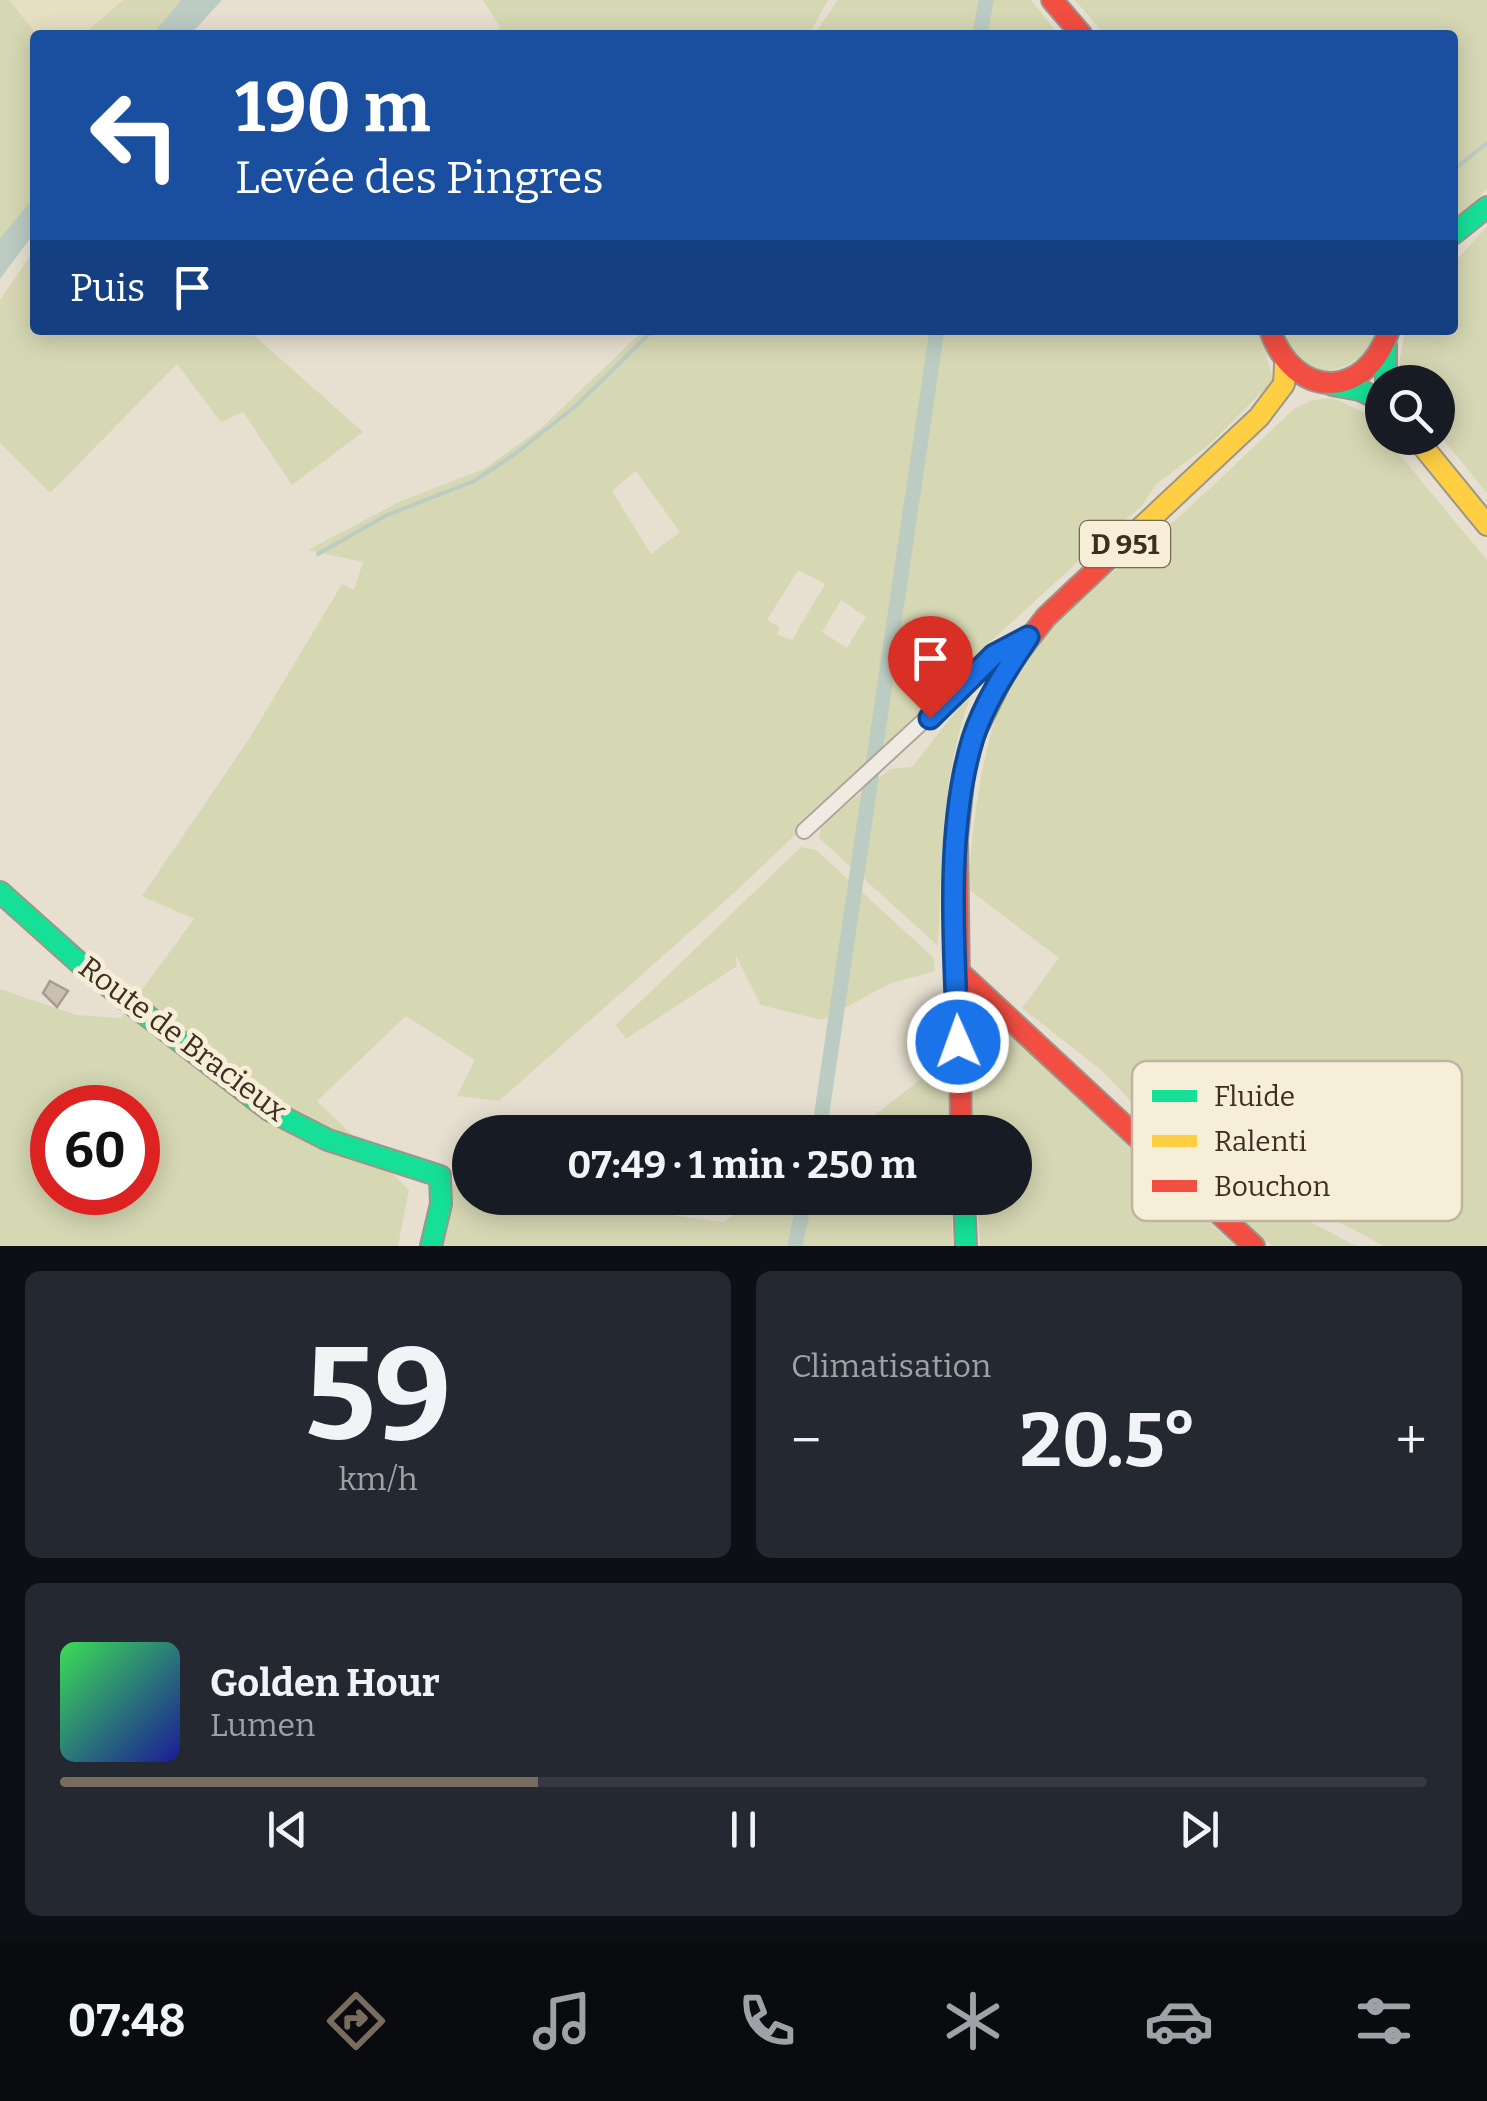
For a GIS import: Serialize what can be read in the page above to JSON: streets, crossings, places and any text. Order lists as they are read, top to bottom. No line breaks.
{"streets":{"main road":["D 951","Route de Bracieux"]},"legend":["Fluide","Ralenti","Bouchon"],"page":{"turn":["190 m","Levée des Pingres"],"then":"Puis","limit":"60","trip":"07:49 · 1 min · 250 m","tile":[["59","km/h"],"Climatisation"],"heat":["−","20.5°","+"],"song":["Golden Hour","Lumen"],"tabs":"07:48"}}
